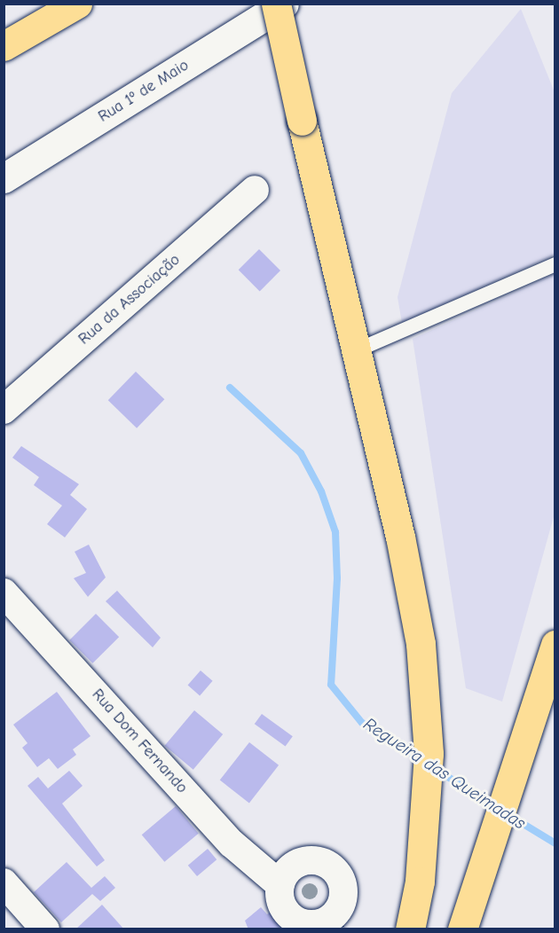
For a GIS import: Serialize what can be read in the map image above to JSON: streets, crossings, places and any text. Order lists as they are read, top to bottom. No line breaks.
{"streets":{"street":["Rua 1º de Maio","Rua da Associação","Rua Dom Fernando"]},"water":["Regueira das Queimadas"]}
